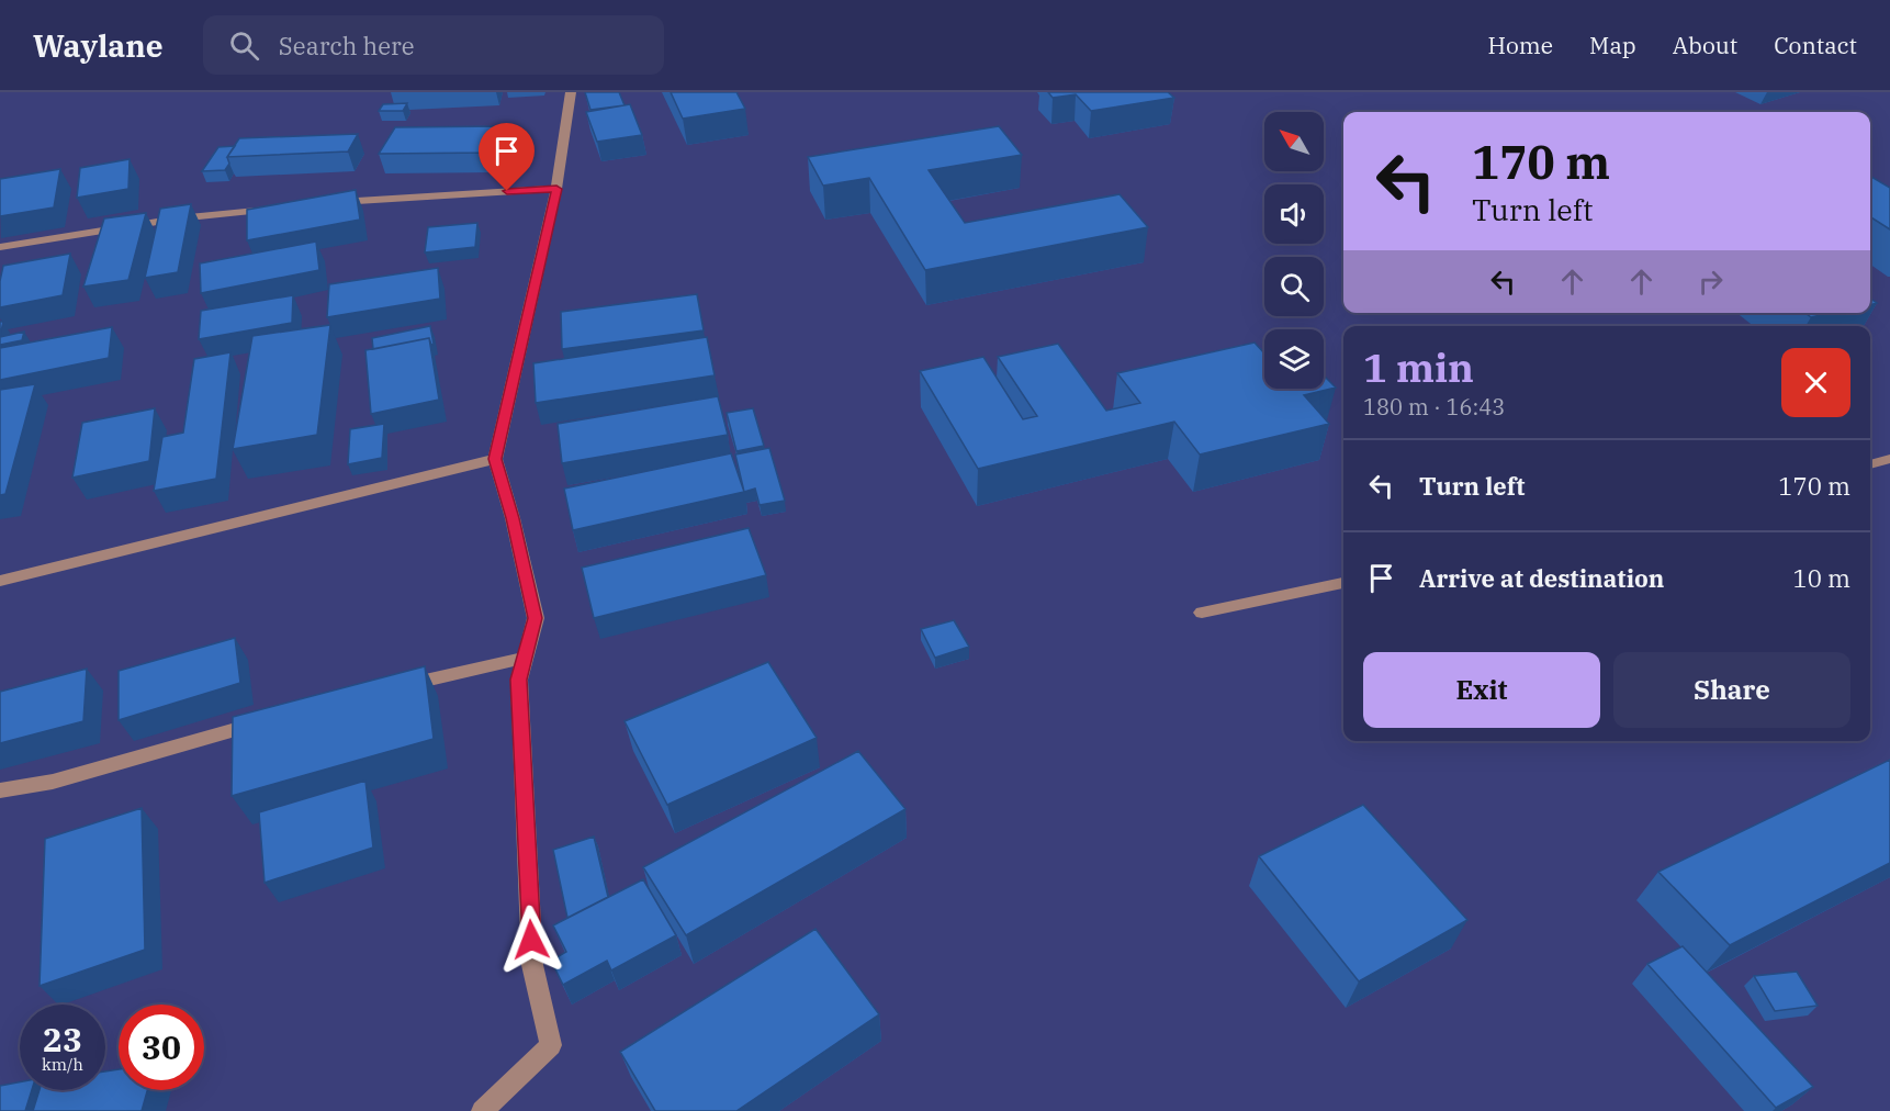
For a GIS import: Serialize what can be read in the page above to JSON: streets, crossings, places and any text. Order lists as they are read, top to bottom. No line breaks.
{"north":"top left","page":{"header":"Waylane","search":"Search here","nav":["Home","Map","About","Contact"],"turn":["170 m","Turn left"],"heading":["1 min","180 m · 16:43"],"list":[{"name":"Turn left","value":"170 m"},{"name":"Arrive at destination","value":"10 m"}],"buttons":["Exit","Share"],"speed":"23 km/h","limit":"30"}}
